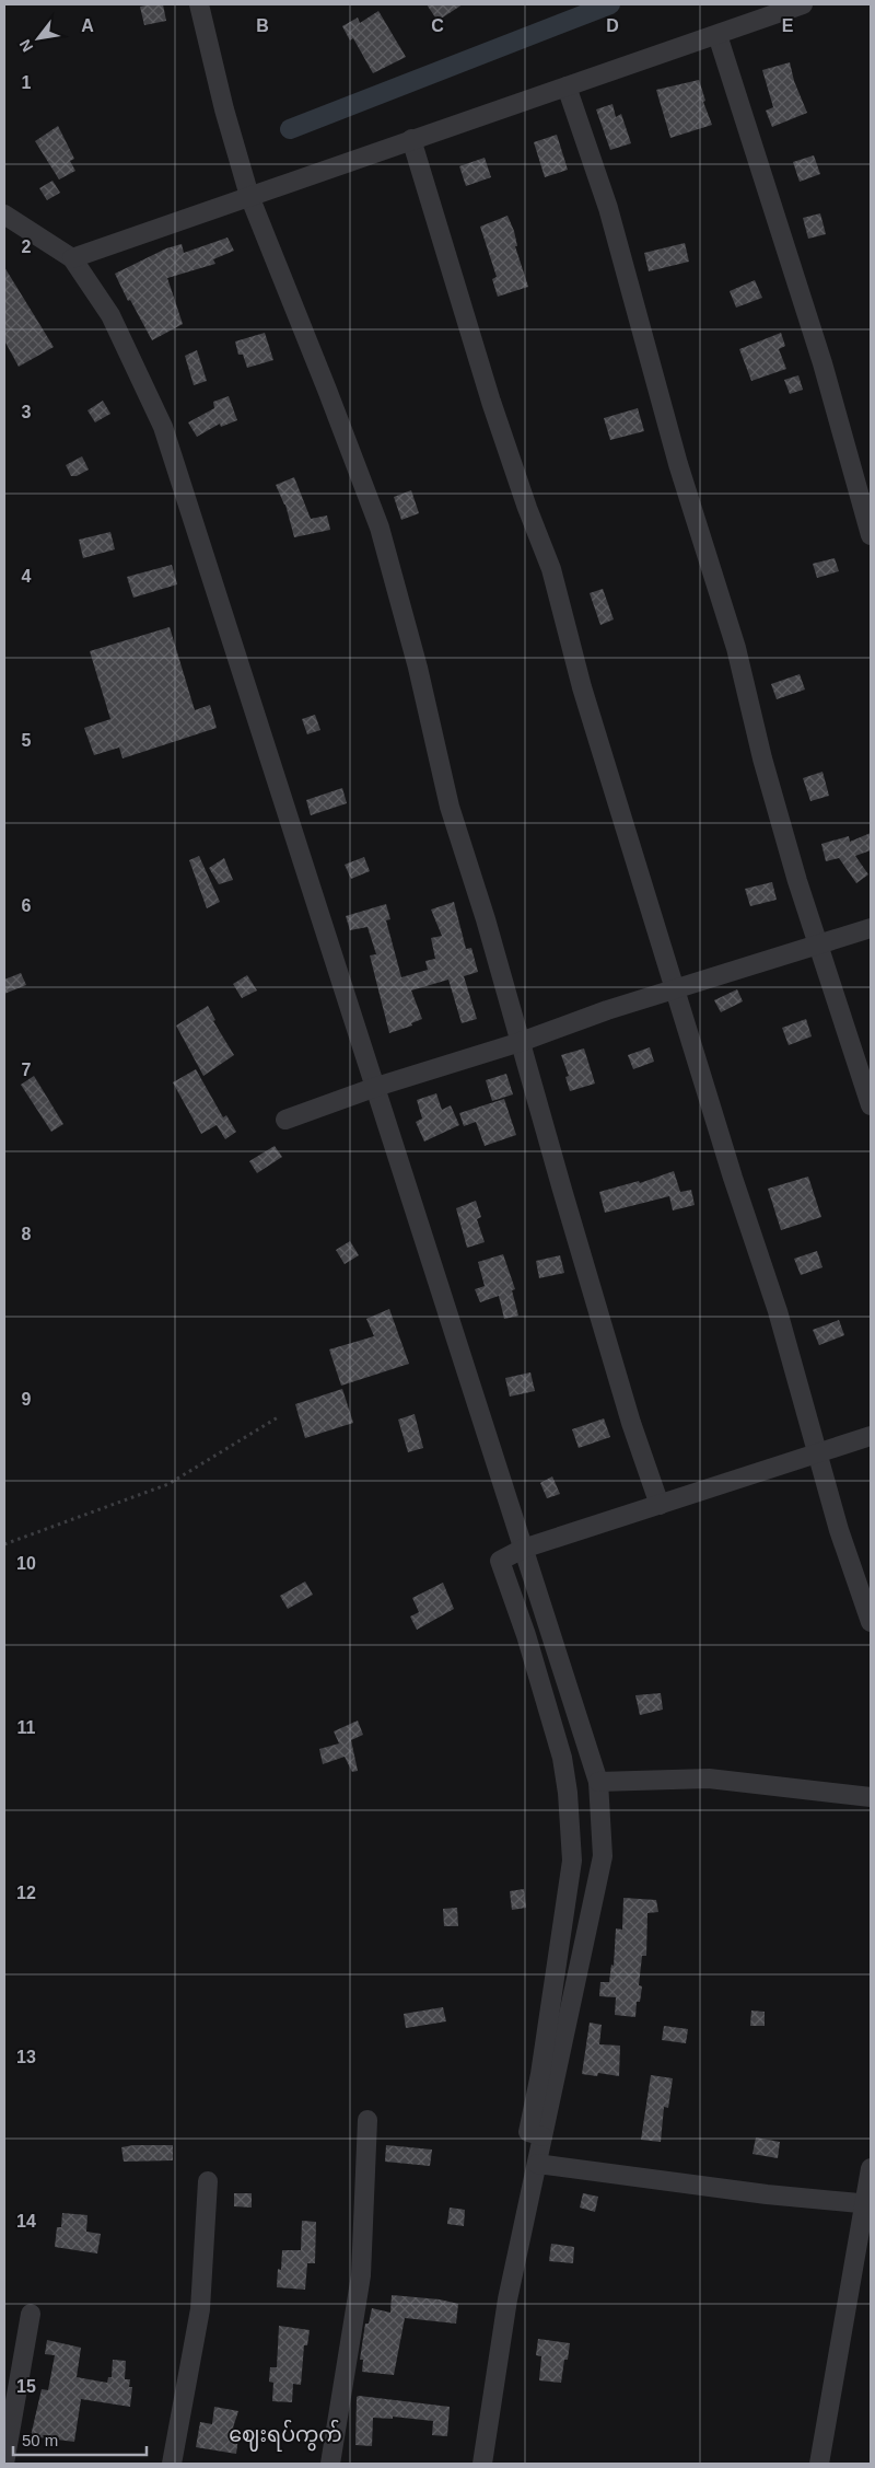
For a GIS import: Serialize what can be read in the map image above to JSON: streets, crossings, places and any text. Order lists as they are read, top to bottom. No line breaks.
{"districts":["ဈေးရပ်ကွက်"],"scale_bar":"50 m","north":"bottom left","grid":{"columns":["A","B","C","D","E"],"rows":["1","2","3","4","5","6","7","8","9","10","11","12","13","14","15"]}}
